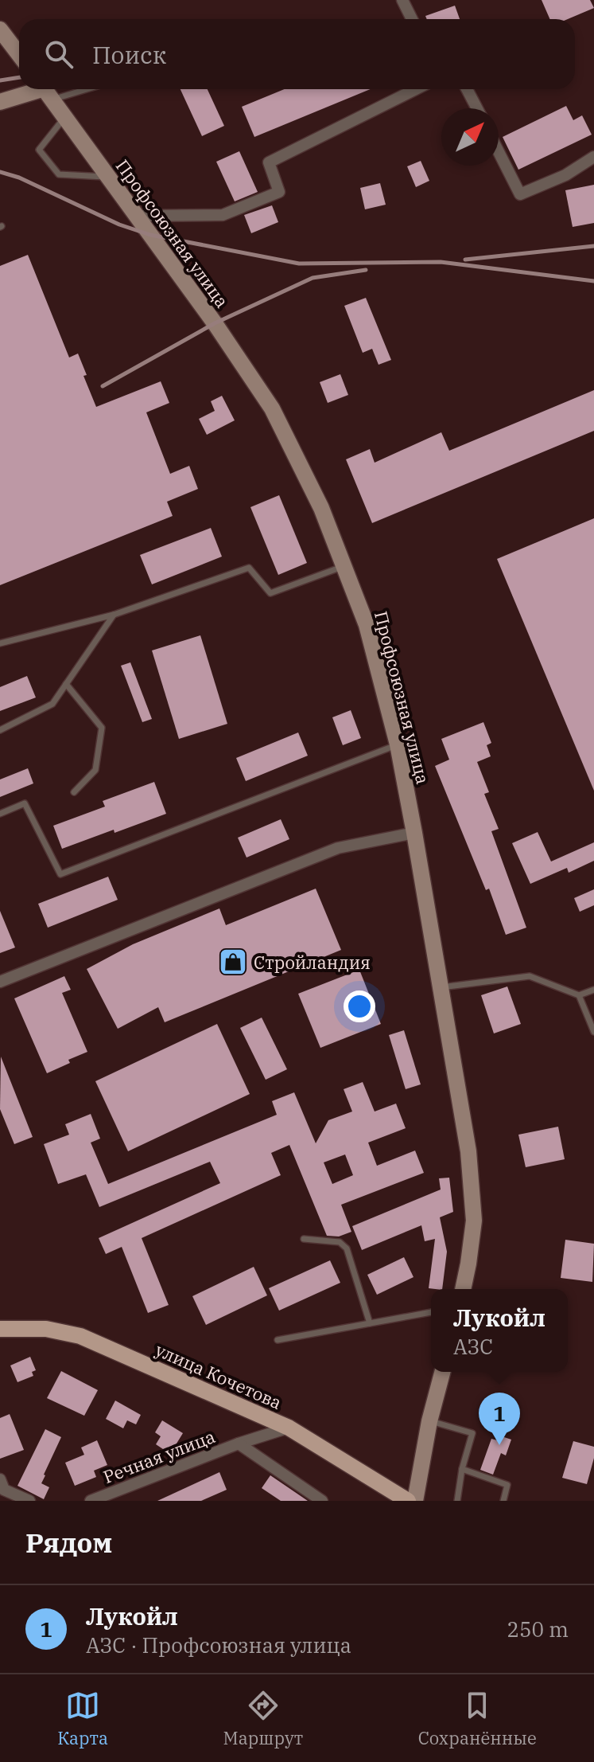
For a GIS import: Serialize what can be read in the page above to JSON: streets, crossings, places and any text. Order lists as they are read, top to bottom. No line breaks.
{"streets":{"main road":["Профсоюзная улица","улица Кочетова"],"street":["Речная улица"]},"crossings":[["улица Кочетова","Речная улица"]],"places":{"shop":["Стройландия"]},"north":"top right","page":{"search":"Поиск","popup":["Лукойл","АЗС"],"pins":"1","heading":"Рядом","list":[{"mark":"1","name":"Лукойл","note":"АЗС · Профсоюзная улица","value":"250 m"}],"nav":["Карта","Маршрут","Сохранённые"]}}
